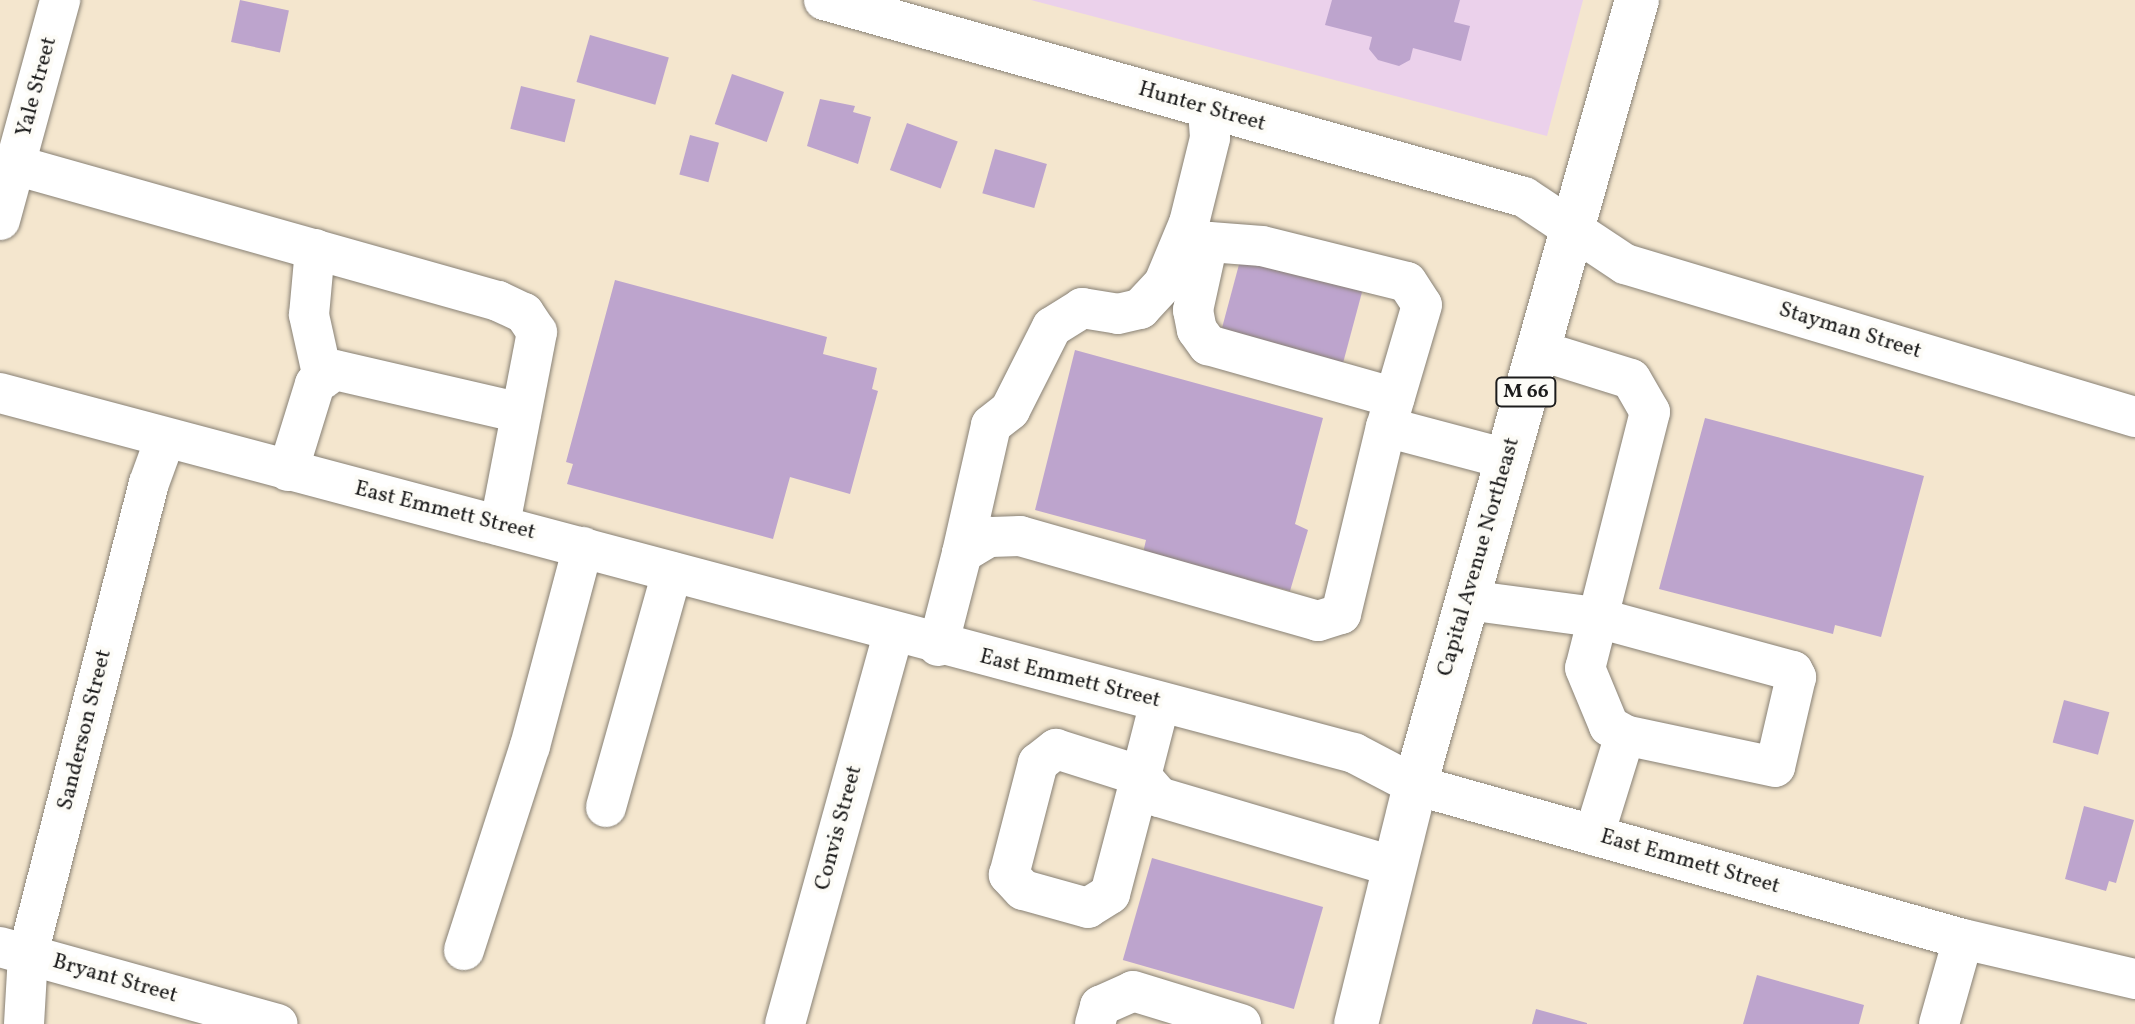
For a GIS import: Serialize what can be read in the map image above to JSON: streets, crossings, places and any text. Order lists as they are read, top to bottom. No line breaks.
{"streets":{"main road":["M 66","Capital Avenue Northeast"],"street":["Yale Street","Hunter Street","Stayman Street","East Emmett Street","Sanderson Street","Convis Street","Bryant Street"]},"crossings":[["Hunter Street","Stayman Street"],["Hunter Street","Capital Avenue Northeast"],["Stayman Street","Capital Avenue Northeast"],["East Emmett Street","Capital Avenue Northeast"],["East Emmett Street","Sanderson Street"],["East Emmett Street","Convis Street"],["Sanderson Street","Bryant Street"]]}
